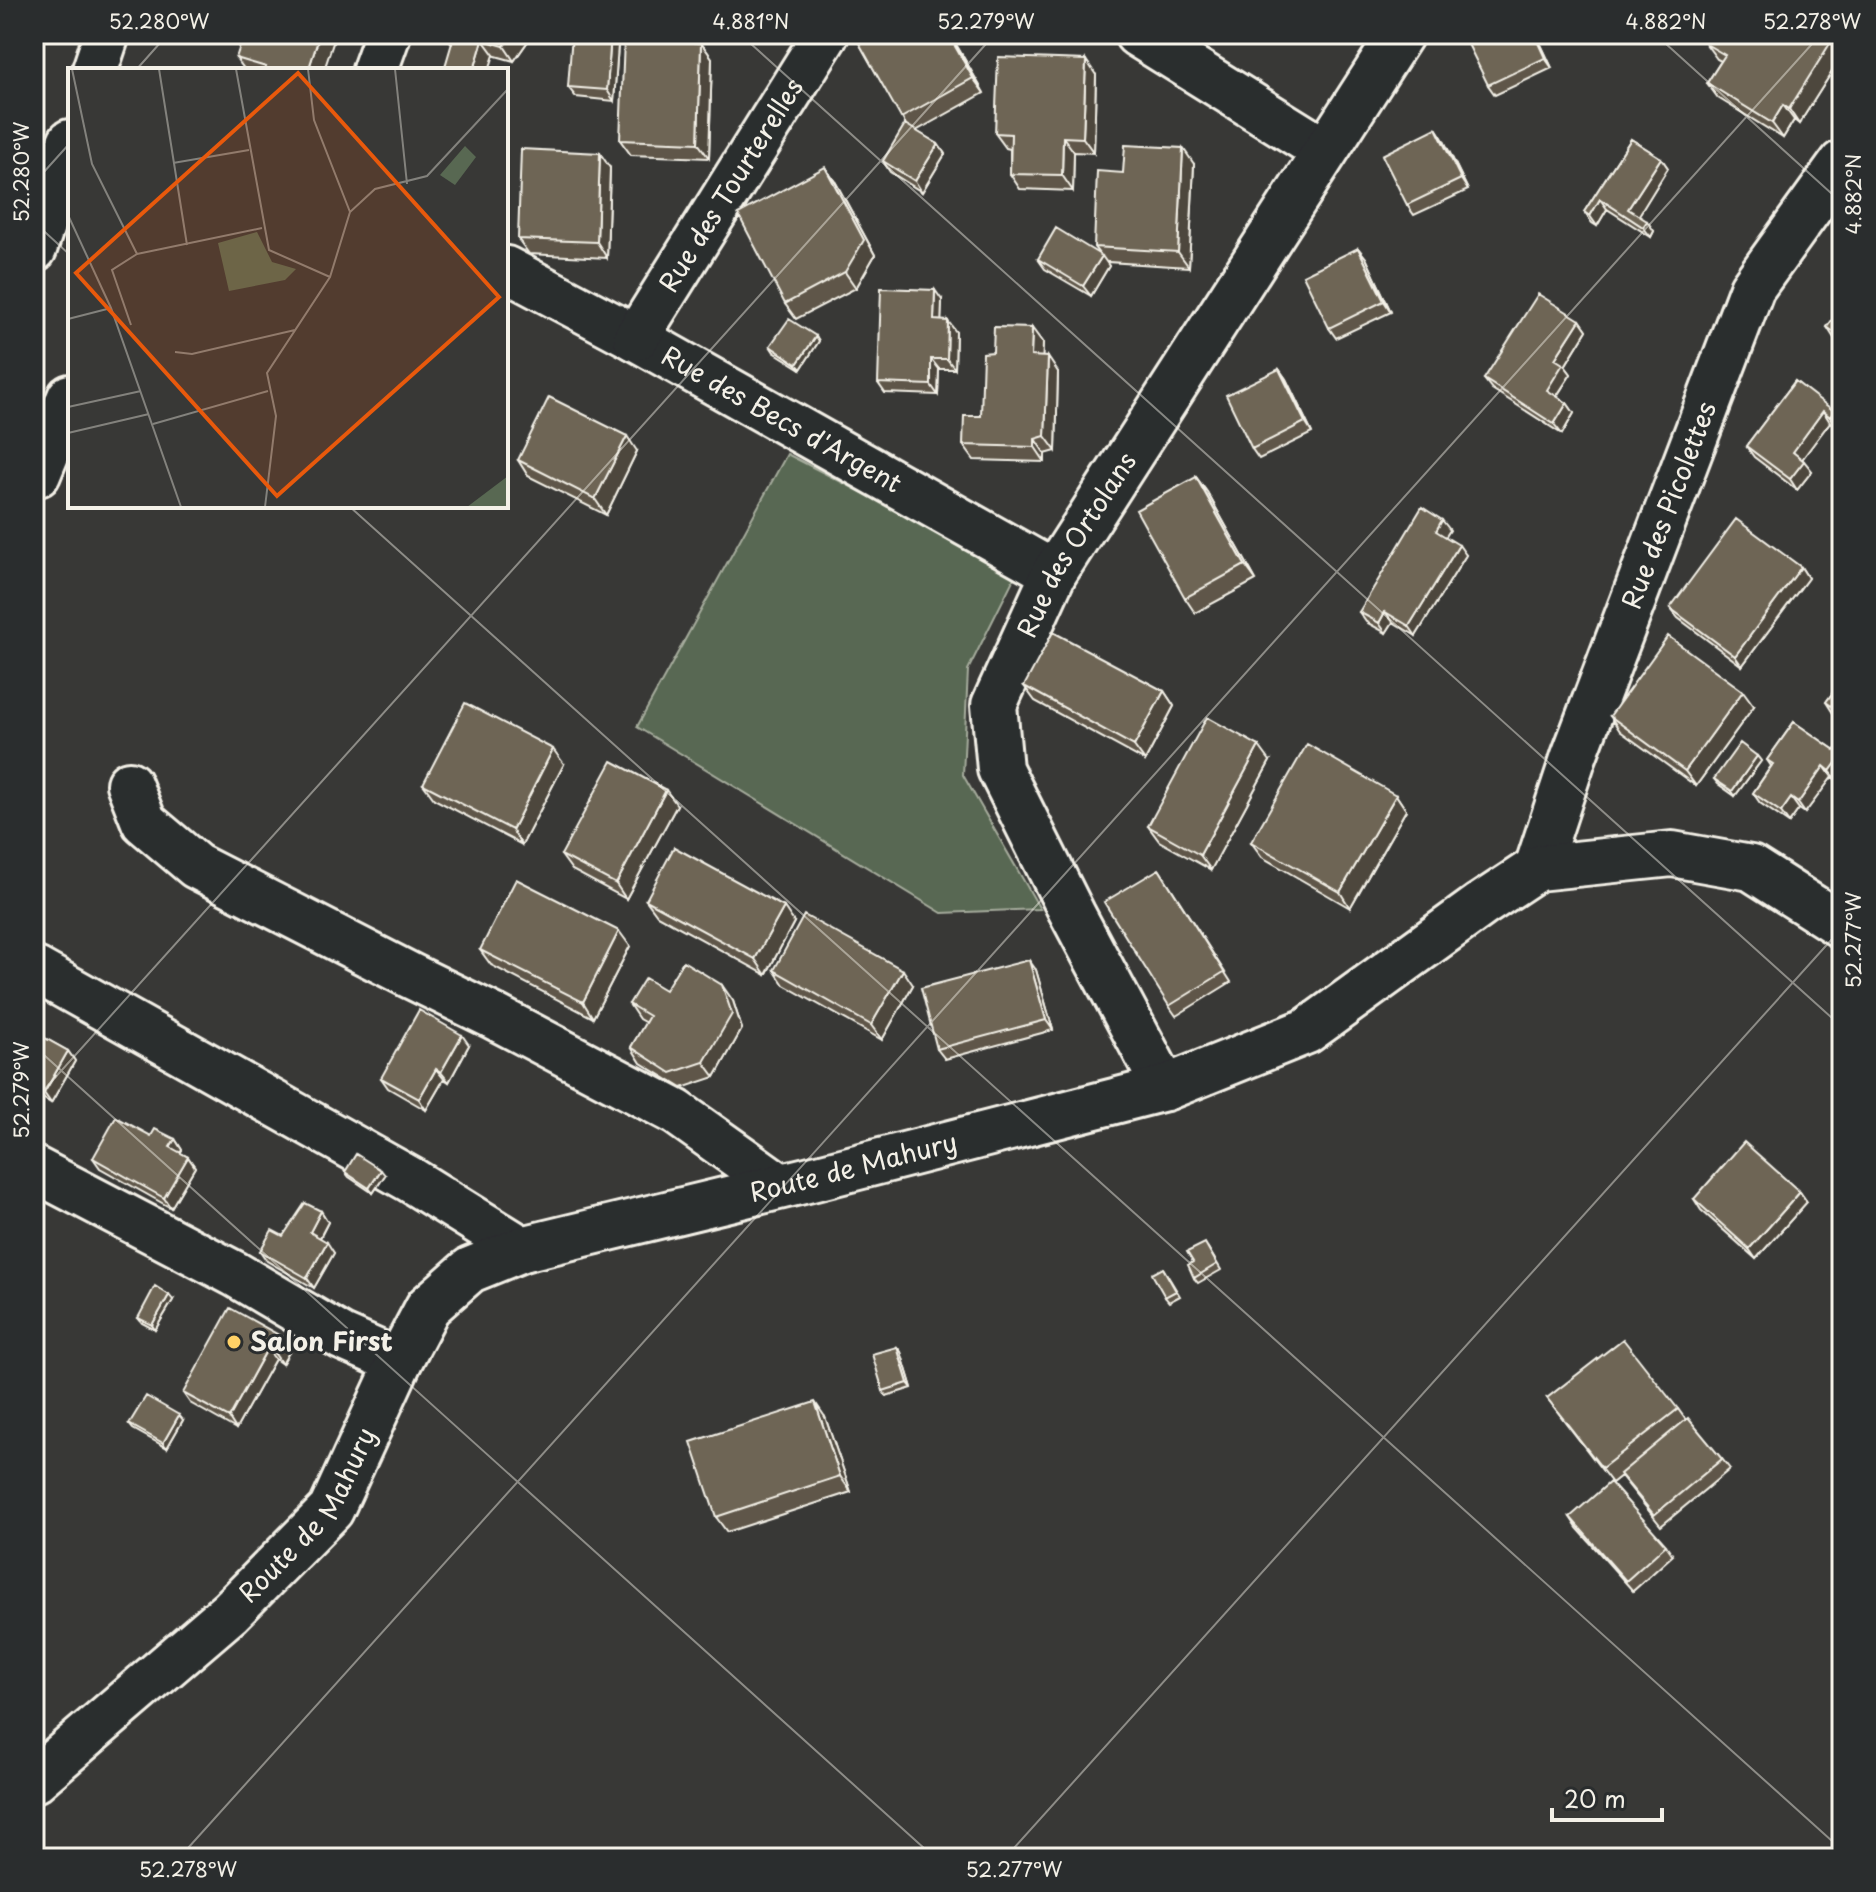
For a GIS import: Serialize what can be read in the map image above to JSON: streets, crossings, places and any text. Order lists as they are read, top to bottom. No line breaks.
{"streets":{"street":["Rue des Tourterelles","Rue des Becs d'Argent","Rue des Picolettes","Rue des Ortolans","Route de Mahury"]},"crossings":[["Rue des Tourterelles","Rue des Becs d'Argent"],["Rue des Becs d'Argent","Rue des Ortolans"],["Rue des Picolettes","Route de Mahury"],["Rue des Ortolans","Route de Mahury"]],"places":["Salon First"],"scale_bar":"20 m","coordinates":["52.280°W","4.881°N","52.279°W","4.882°N","52.278°W","52.277°W"]}
